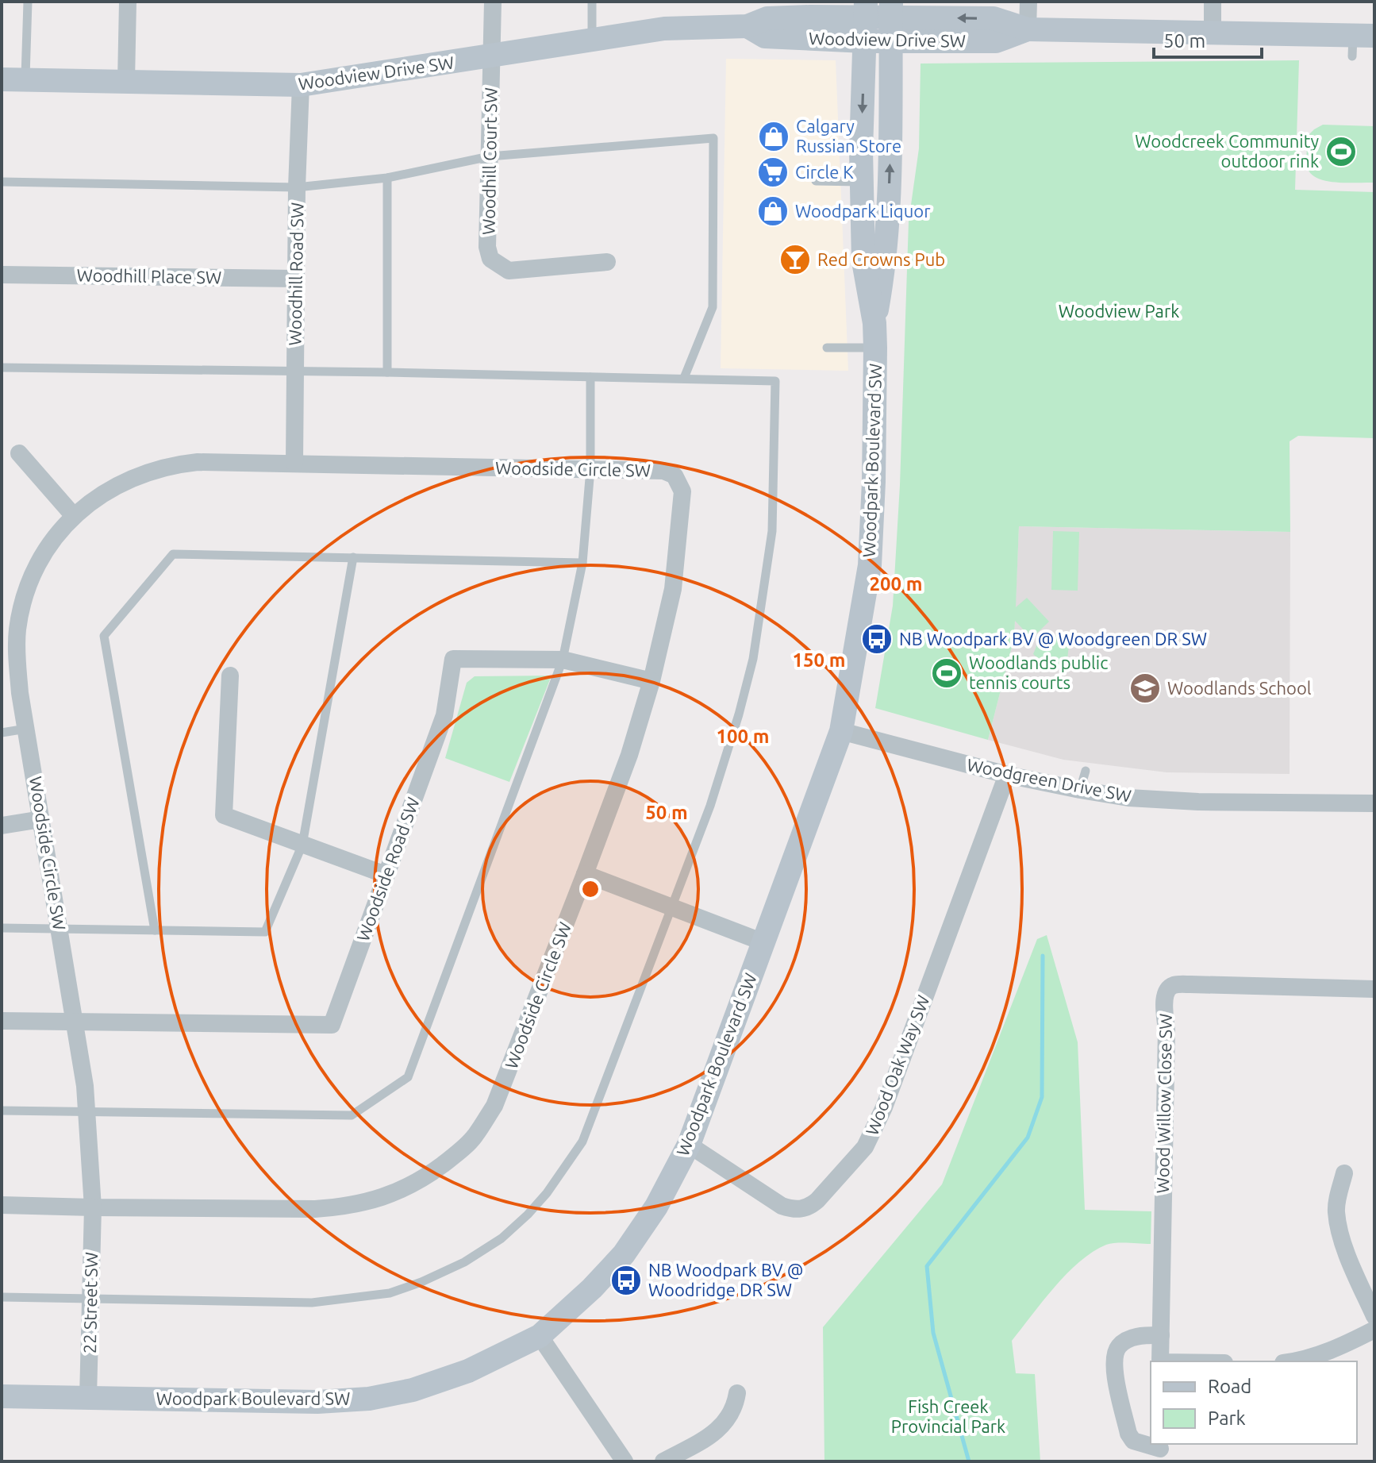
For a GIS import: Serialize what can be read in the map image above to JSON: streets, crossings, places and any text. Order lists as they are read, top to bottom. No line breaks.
{"streets":{"street":["Woodview Drive SW","Woodhill Court SW","Woodhill Road SW","Woodhill Place SW","Woodpark Boulevard SW","Woodside Circle SW","Woodgreen Drive SW","Woodside Road SW","Wood Oak Way SW","Wood Willow Close SW","22 Street SW"]},"crossings":[["Woodview Drive SW","Woodhill Court SW"],["Woodview Drive SW","Woodhill Road SW"],["Woodview Drive SW","Woodpark Boulevard SW"],["Woodhill Road SW","Woodhill Place SW"],["Woodhill Road SW","Woodside Circle SW"],["Woodpark Boulevard SW","Woodgreen Drive SW"],["Woodpark Boulevard SW","Wood Oak Way SW"],["Woodpark Boulevard SW","22 Street SW"],["Woodside Circle SW","Woodside Road SW"],["Woodside Circle SW","22 Street SW"],["Woodgreen Drive SW","Wood Oak Way SW"]],"parks":["Woodview Park","Fish Creek Provincial Park"],"places":{"shop":["Calgary Russian Store","Woodpark Liquor"],"sports":["Woodcreek Community outdoor rink","Woodlands public tennis courts"],"supermarket":["Circle K"],"bar":["Red Crowns Pub"],"bus stop":["NB Woodpark BV @ Woodgreen DR SW","NB Woodpark BV @ Woodridge DR SW"],"school or university":["Woodlands School"]},"legend":["Road","Park"],"scale_bar":"50 m","rings":["200 m","150 m","100 m","50 m"]}
